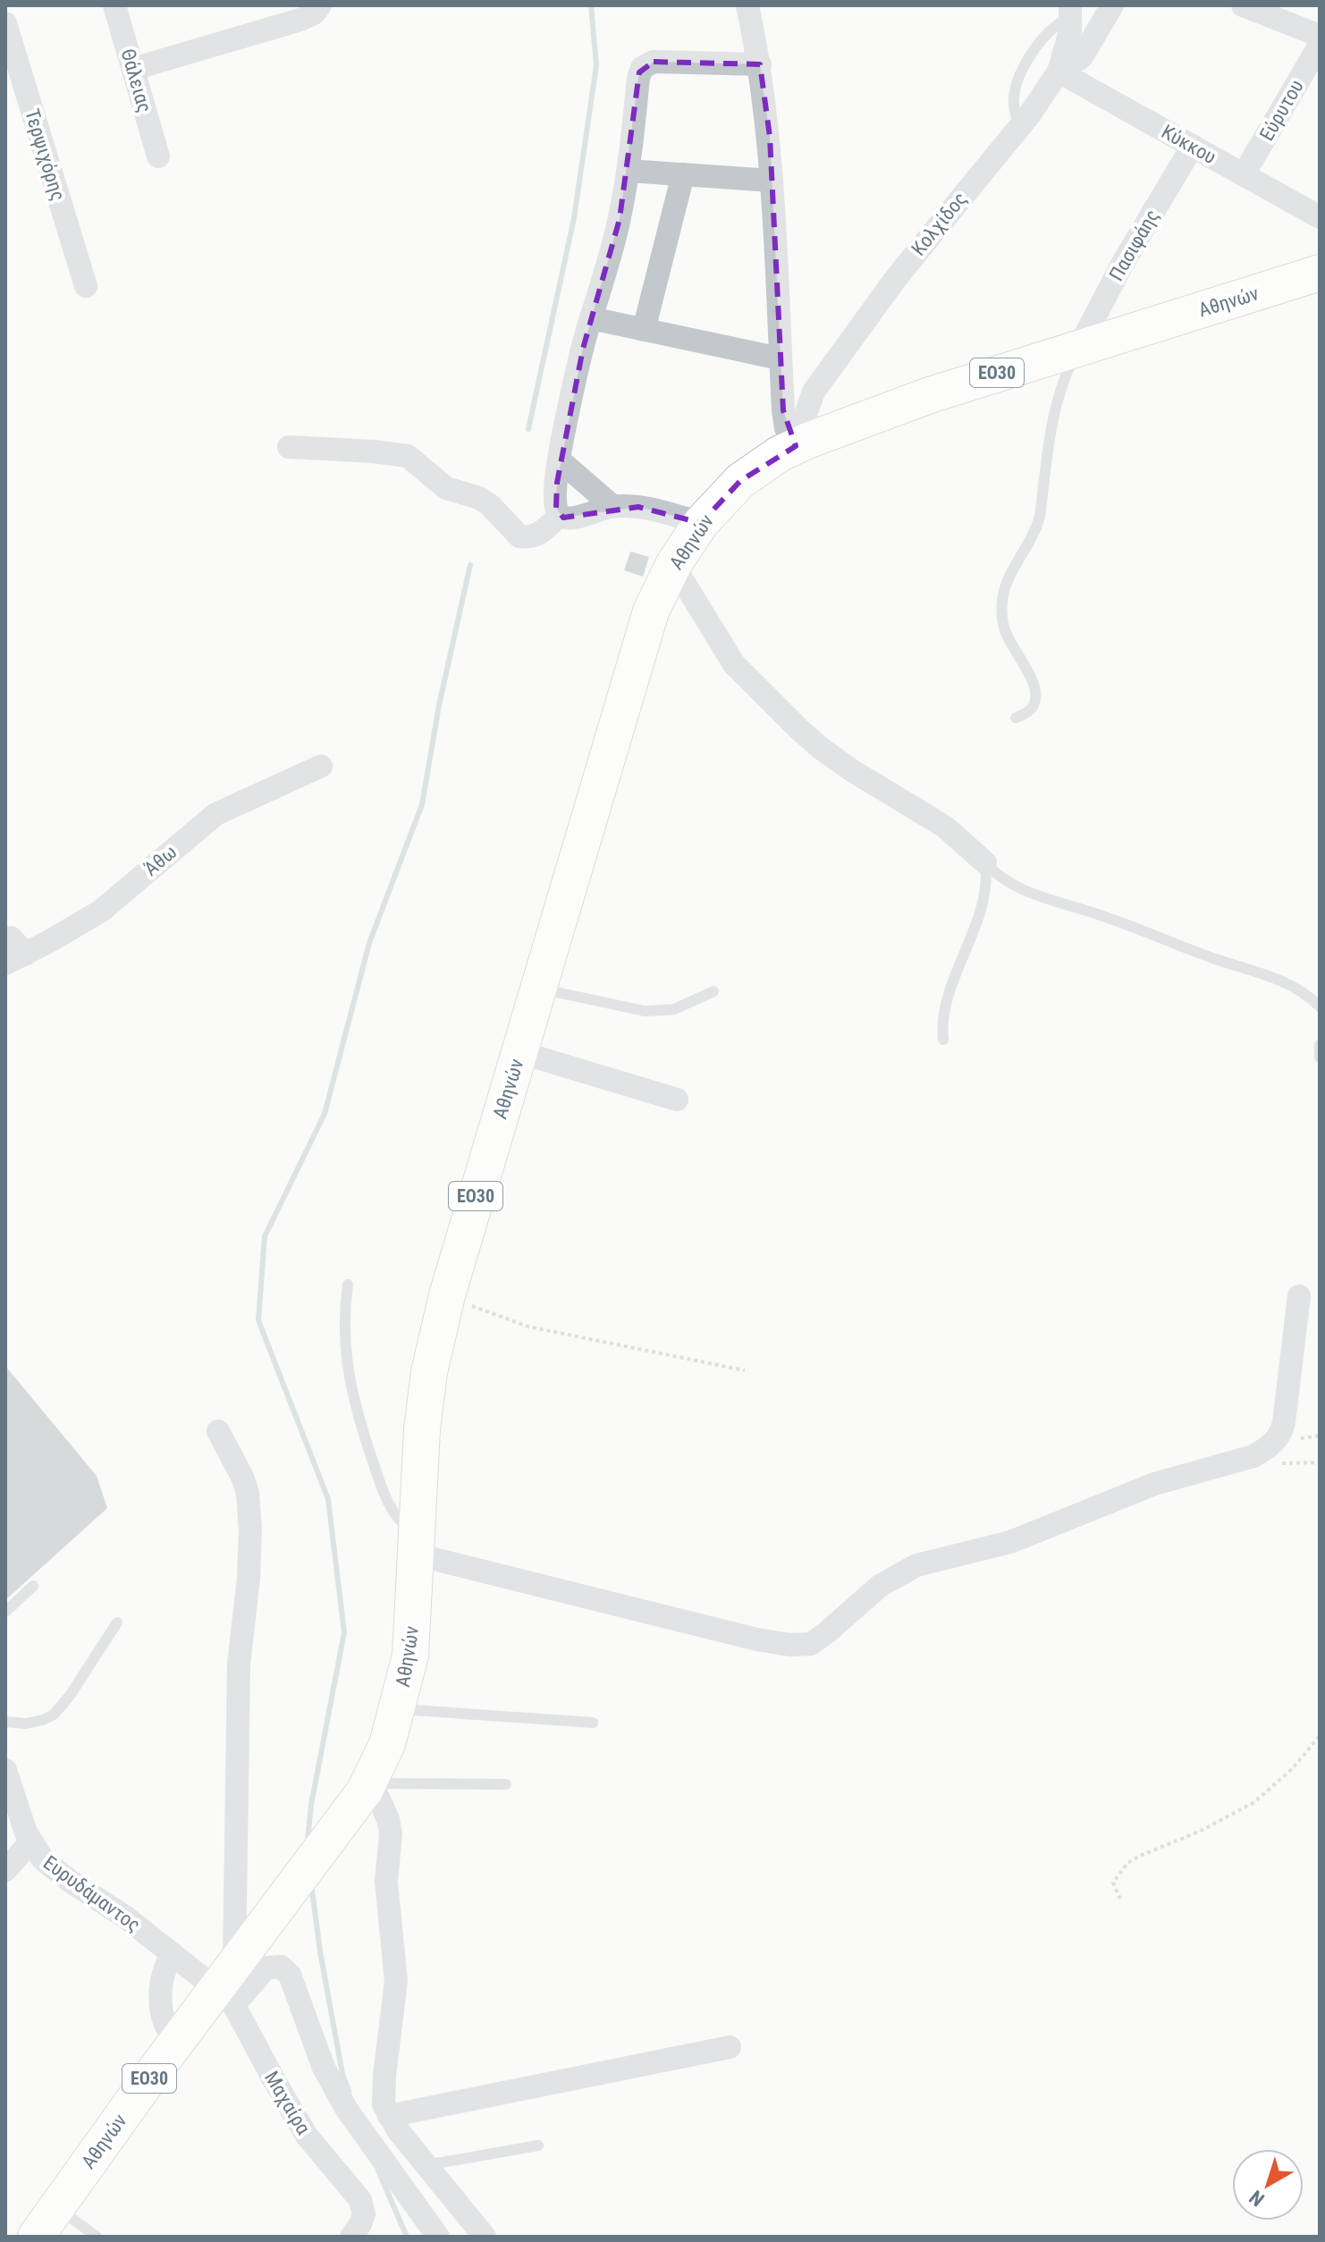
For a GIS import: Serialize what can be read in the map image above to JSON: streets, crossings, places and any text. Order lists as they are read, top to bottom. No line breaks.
{"streets":{"main road":["Αθηνών","ΕΟ30"],"street":["Θάλειας","Εύρυτου","Κύκκου","Τερψιχόρης","Κολχίδος","Πασιφάης","Άθω","Ευρυδάμαντος","Μαχαίρα"]},"crossings":[["Εύρυτου","Κύκκου"],["Κύκκου","Κολχίδος"],["Κύκκου","Πασιφάης"],["Κολχίδος","Αθηνών"],["Πασιφάης","Αθηνών"],["Αθηνών","Ευρυδάμαντος"],["Αθηνών","Μαχαίρα"],["Ευρυδάμαντος","Μαχαίρα"]],"north":"bottom left"}
